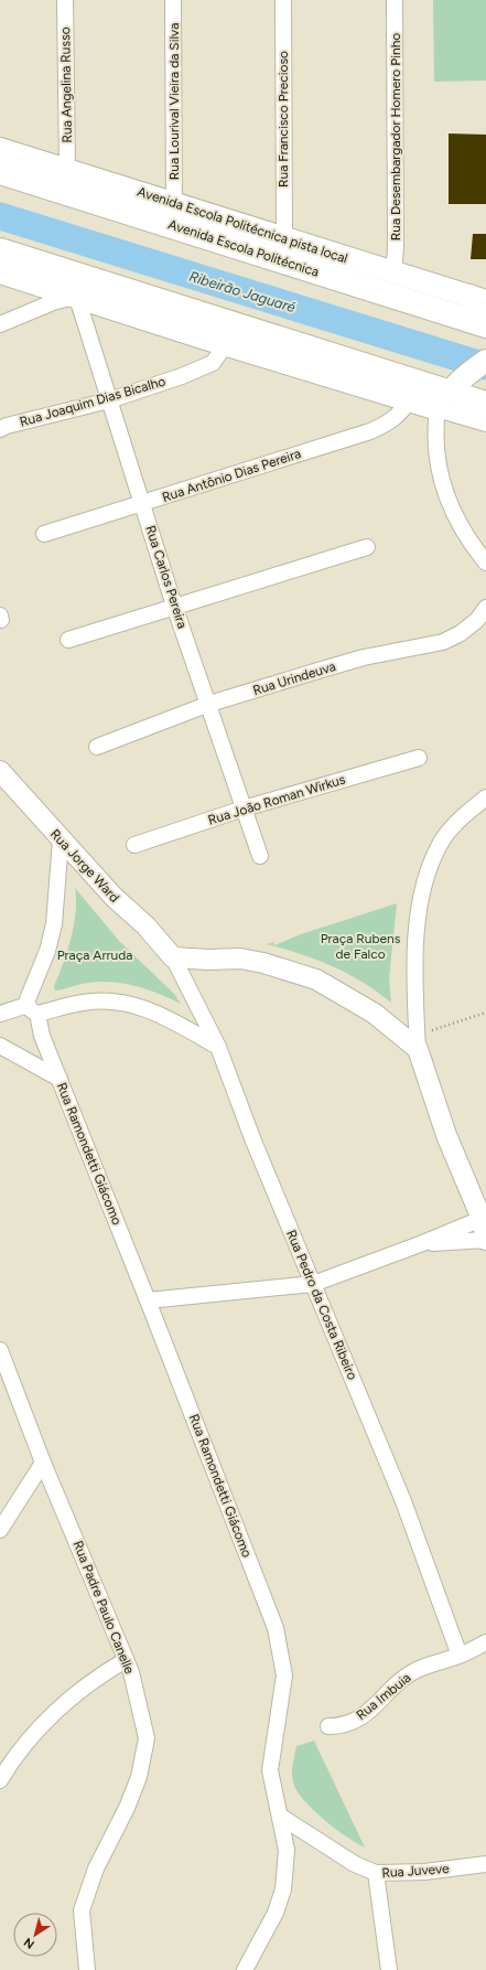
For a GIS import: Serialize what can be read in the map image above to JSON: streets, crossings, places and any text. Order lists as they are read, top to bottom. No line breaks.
{"streets":{"highway":["Avenida Escola Politécnica"],"main road":["Avenida Escola Politécnica pista local"],"street":["Rua Angelina Russo","Rua Lourival Vieira da Silva","Rua Francisco Precioso","Rua Desembargador Homero Pinho","Rua Joaquim Dias Bicalho","Rua Antônio Dias Pereira","Rua Carlos Pereira","Rua Urindeuva","Rua João Roman Wirkus","Rua Jorge Ward","Rua Ramondetti Giácomo","Rua Pedro da Costa Ribeiro","Rua Padre Paulo Canelle","Rua Imbuia","Rua Juveve"]},"crossings":[["Rua Angelina Russo","Avenida Escola Politécnica pista local"],["Rua Lourival Vieira da Silva","Avenida Escola Politécnica pista local"],["Rua Francisco Precioso","Avenida Escola Politécnica pista local"],["Rua Desembargador Homero Pinho","Avenida Escola Politécnica pista local"],["Rua Joaquim Dias Bicalho","Rua Carlos Pereira"],["Rua Antônio Dias Pereira","Rua Carlos Pereira"],["Rua Carlos Pereira","Rua Urindeuva"],["Rua Carlos Pereira","Rua João Roman Wirkus"],["Rua Jorge Ward","Rua Pedro da Costa Ribeiro"],["Rua Ramondetti Giácomo","Rua Juveve"],["Rua Pedro da Costa Ribeiro","Rua Imbuia"]],"water":["Ribeirão Jaguaré"],"parks":["Praça Rubens de Falco","Praça Arruda"],"north":"bottom left"}
